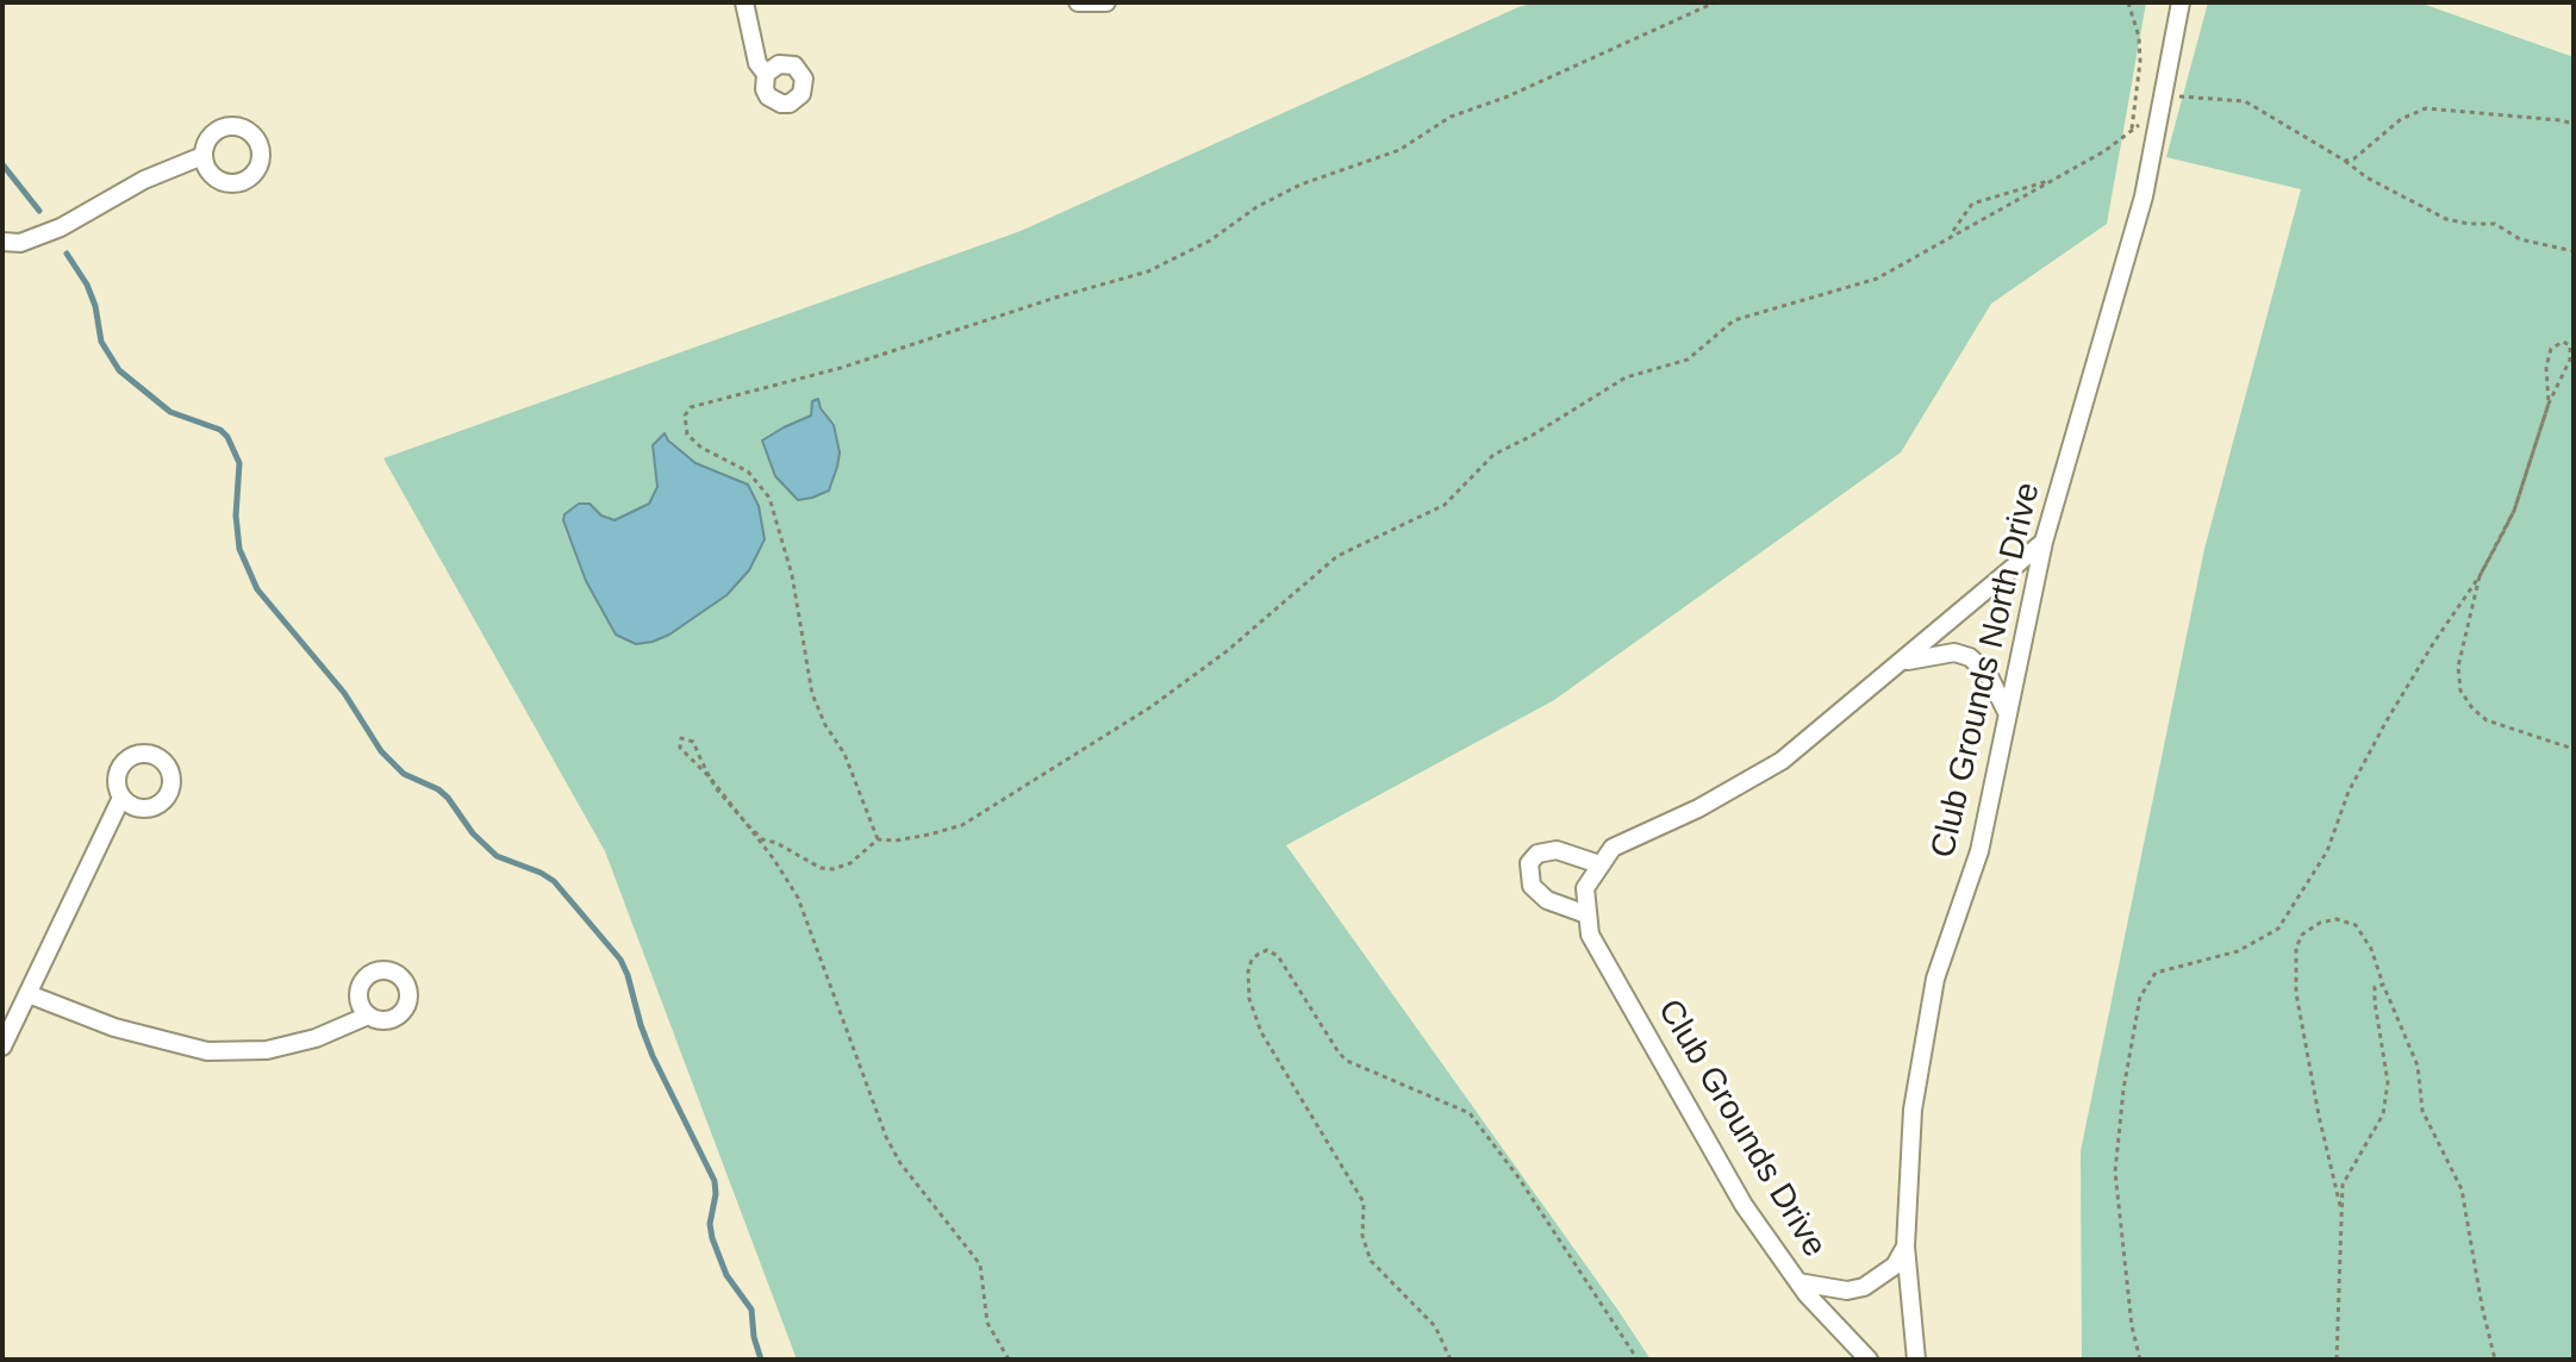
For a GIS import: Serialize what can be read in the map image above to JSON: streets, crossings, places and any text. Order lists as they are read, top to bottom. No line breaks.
{"streets":{"street":["Club Grounds North Drive","Club Grounds Drive"]}}
